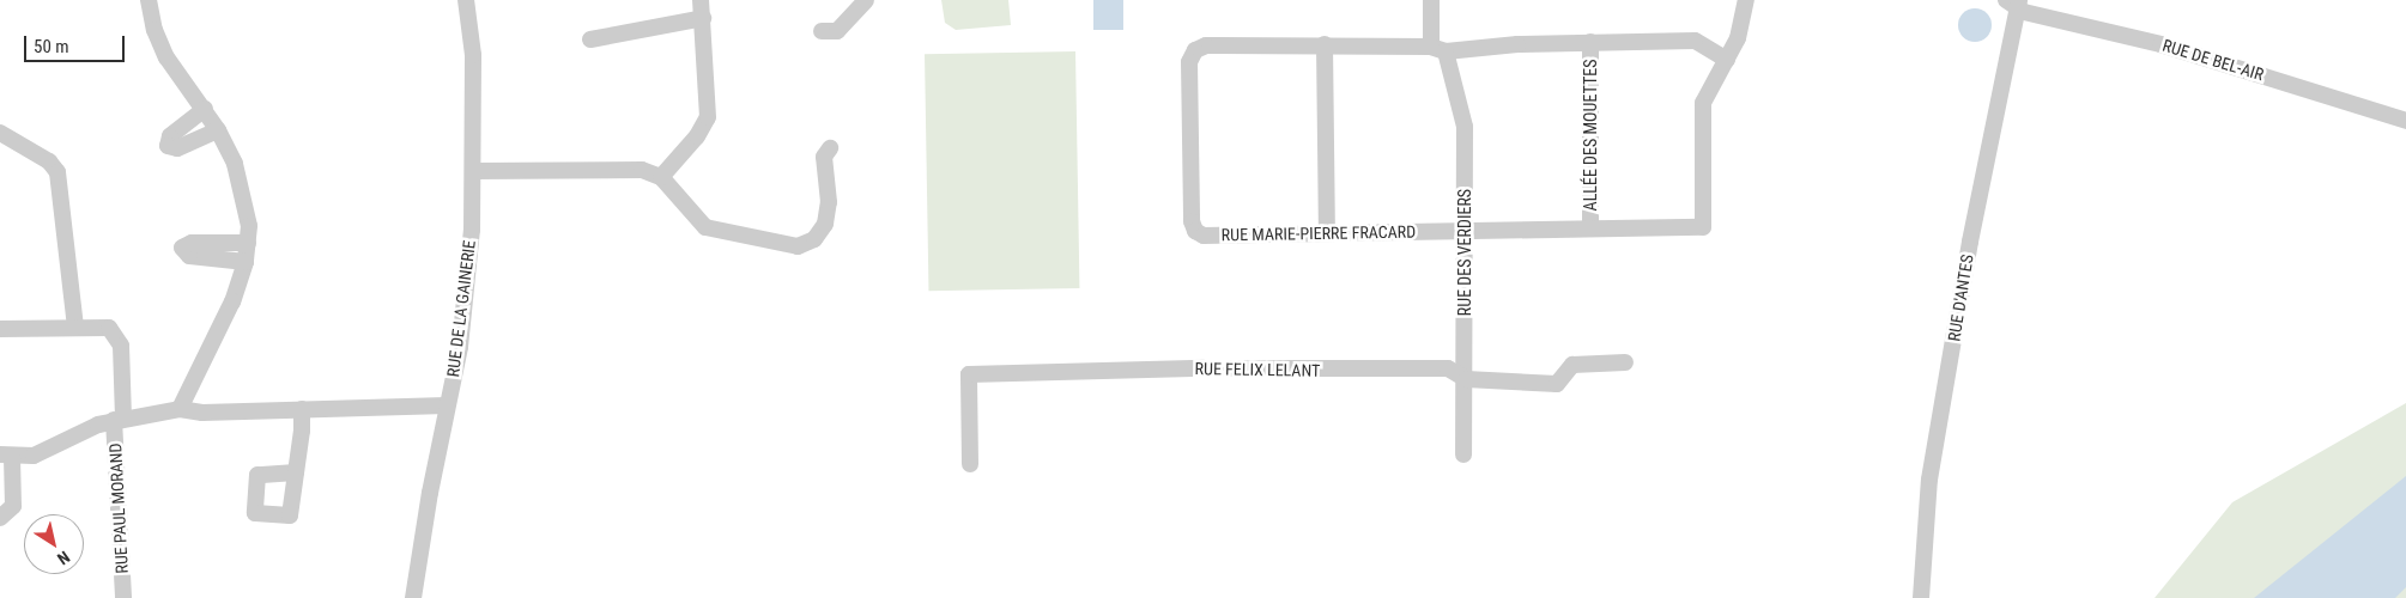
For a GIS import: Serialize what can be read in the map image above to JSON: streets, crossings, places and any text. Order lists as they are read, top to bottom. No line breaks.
{"streets":{"street":["RUE DE BEL-AIR","ALLÉE DES MOUETTES","RUE MARIE-PIERRE FRACARD","RUE DES VERDIERS","RUE D'ANTES","RUE DE LA GAINERIE","RUE FELIX LELANT","RUE PAUL MORAND"]},"crossings":[["RUE DE BEL-AIR","RUE D'ANTES"],["ALLÉE DES MOUETTES","RUE MARIE-PIERRE FRACARD"],["RUE MARIE-PIERRE FRACARD","RUE DES VERDIERS"],["RUE DES VERDIERS","RUE FELIX LELANT"]],"scale_bar":"50 m","north":"bottom right"}
